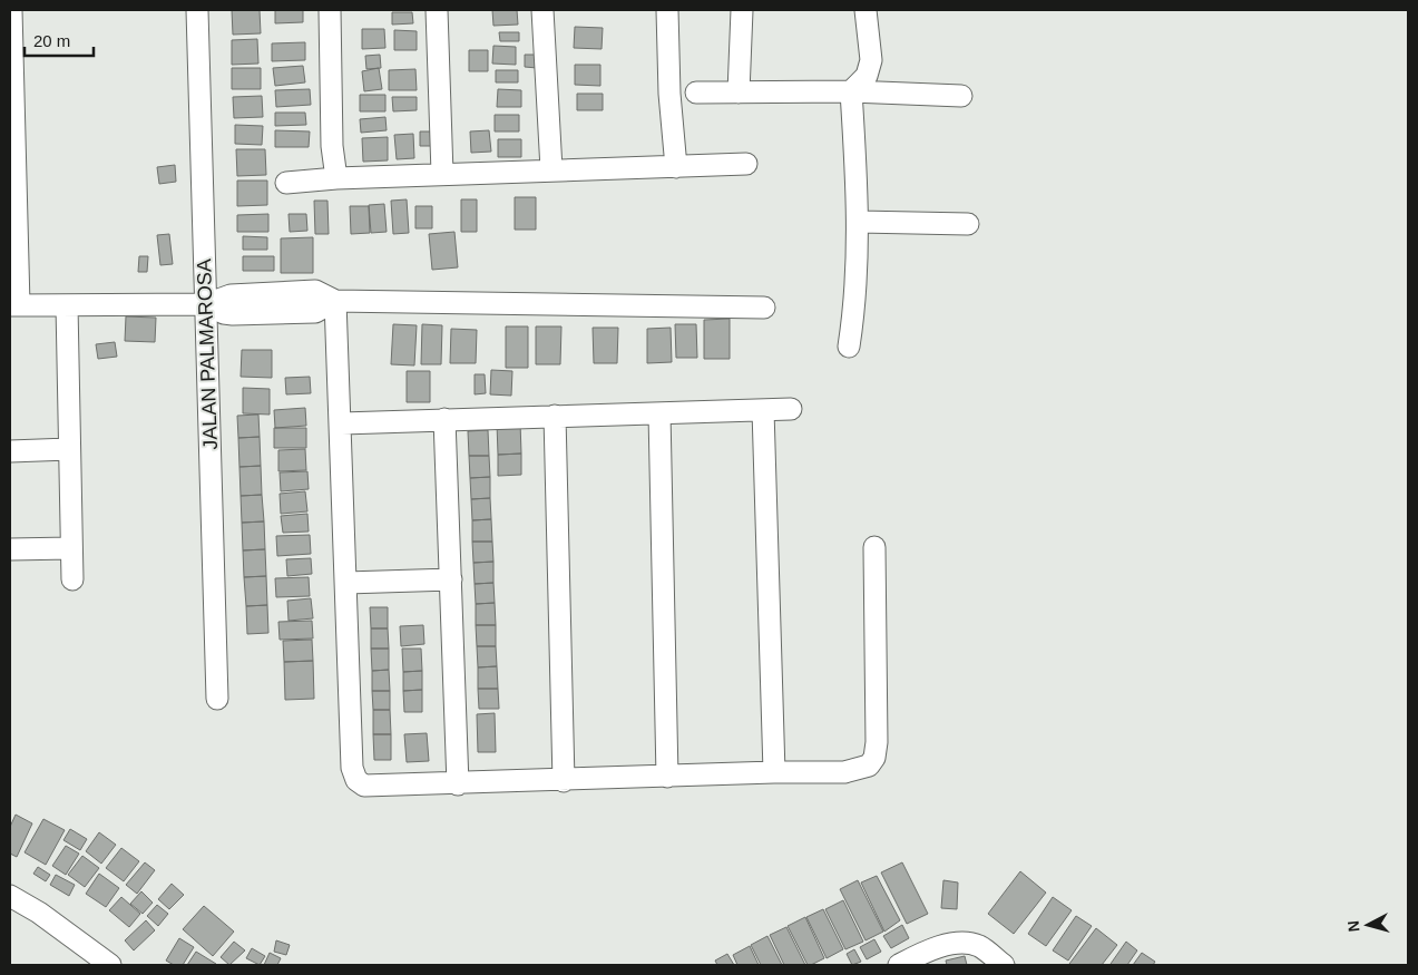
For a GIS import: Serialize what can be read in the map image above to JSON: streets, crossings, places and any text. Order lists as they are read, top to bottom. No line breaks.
{"streets":{"street":["JALAN PALMAROSA"]},"scale_bar":"20 m","north":"left"}
